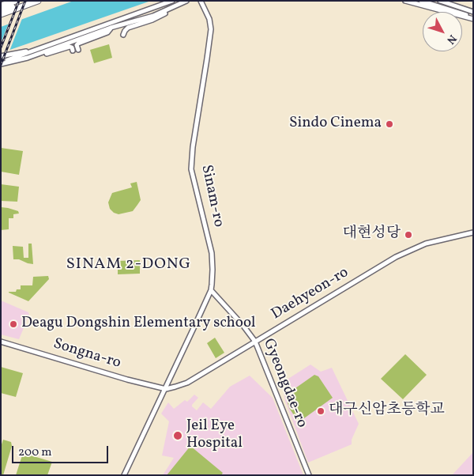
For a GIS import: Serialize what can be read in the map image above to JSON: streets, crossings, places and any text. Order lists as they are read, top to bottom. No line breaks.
{"streets":{"main road":["Sinam-ro","Daehyeon-ro","Songna-ro","Gyeongdae-ro"]},"crossings":[["Sinam-ro","Daehyeon-ro"],["Sinam-ro","Songna-ro"],["Sinam-ro","Gyeongdae-ro"],["Daehyeon-ro","Songna-ro"],["Daehyeon-ro","Gyeongdae-ro"]],"districts":["SINAM 2-DONG"],"places":["Sindo Cinema","대현성당","Deagu Dongshin Elementary school","대구신암초등학교","Jeil Eye Hospital"],"scale_bar":"200 m","north":"bottom right"}
